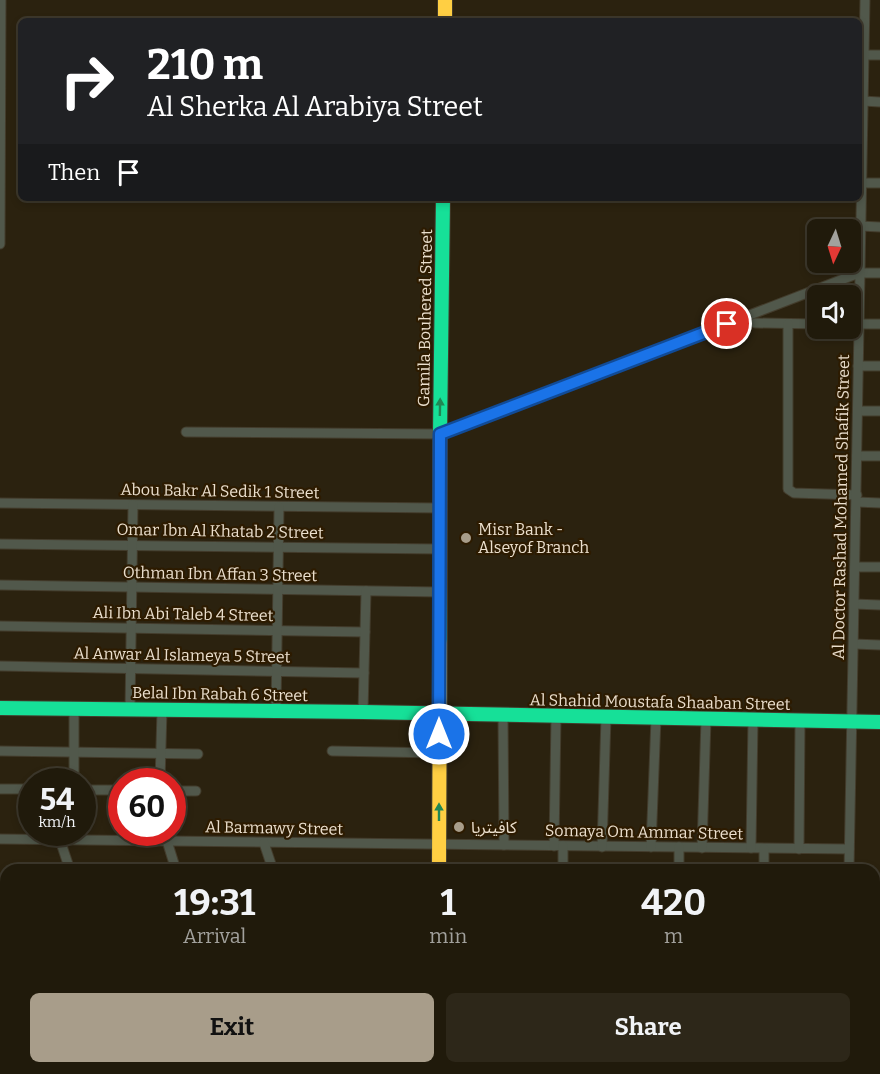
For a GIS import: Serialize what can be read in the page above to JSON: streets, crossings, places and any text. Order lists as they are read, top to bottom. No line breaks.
{"streets":{"street":["Gamila Bouhered Street","Abou Bakr Al Sedik 1 Street","Al Doctor Rashad Mohamed Shafik Street","Omar Ibn Al Khatab 2 Street","Othman Ibn Affan 3 Street","Ali Ibn Abi Taleb 4 Street","Al Anwar Al Islameya 5 Street","Belal Ibn Rabah 6 Street","Al Shahid Moustafa Shaaban Street","Al Barmawy Street","Somaya Om Ammar Street"]},"crossings":[["Gamila Bouhered Street","Abou Bakr Al Sedik 1 Street"],["Gamila Bouhered Street","Omar Ibn Al Khatab 2 Street"],["Gamila Bouhered Street","Othman Ibn Affan 3 Street"],["Gamila Bouhered Street","Belal Ibn Rabah 6 Street"],["Gamila Bouhered Street","Al Shahid Moustafa Shaaban Street"],["Gamila Bouhered Street","Al Barmawy Street"],["Gamila Bouhered Street","Somaya Om Ammar Street"],["Al Doctor Rashad Mohamed Shafik Street","Al Shahid Moustafa Shaaban Street"],["Al Doctor Rashad Mohamed Shafik Street","Somaya Om Ammar Street"],["Belal Ibn Rabah 6 Street","Al Shahid Moustafa Shaaban Street"],["Al Barmawy Street","Somaya Om Ammar Street"]],"places":["Misr Bank - Alseyof Branch","كافيتريا"],"north":"bottom","page":{"turn":["210 m","Al Sherka Al Arabiya Street"],"then":"Then","speed":"54 km/h","limit":"60","eta":["19:31","Arrival","1","min","420","m"],"buttons":["Exit","Share"]}}
